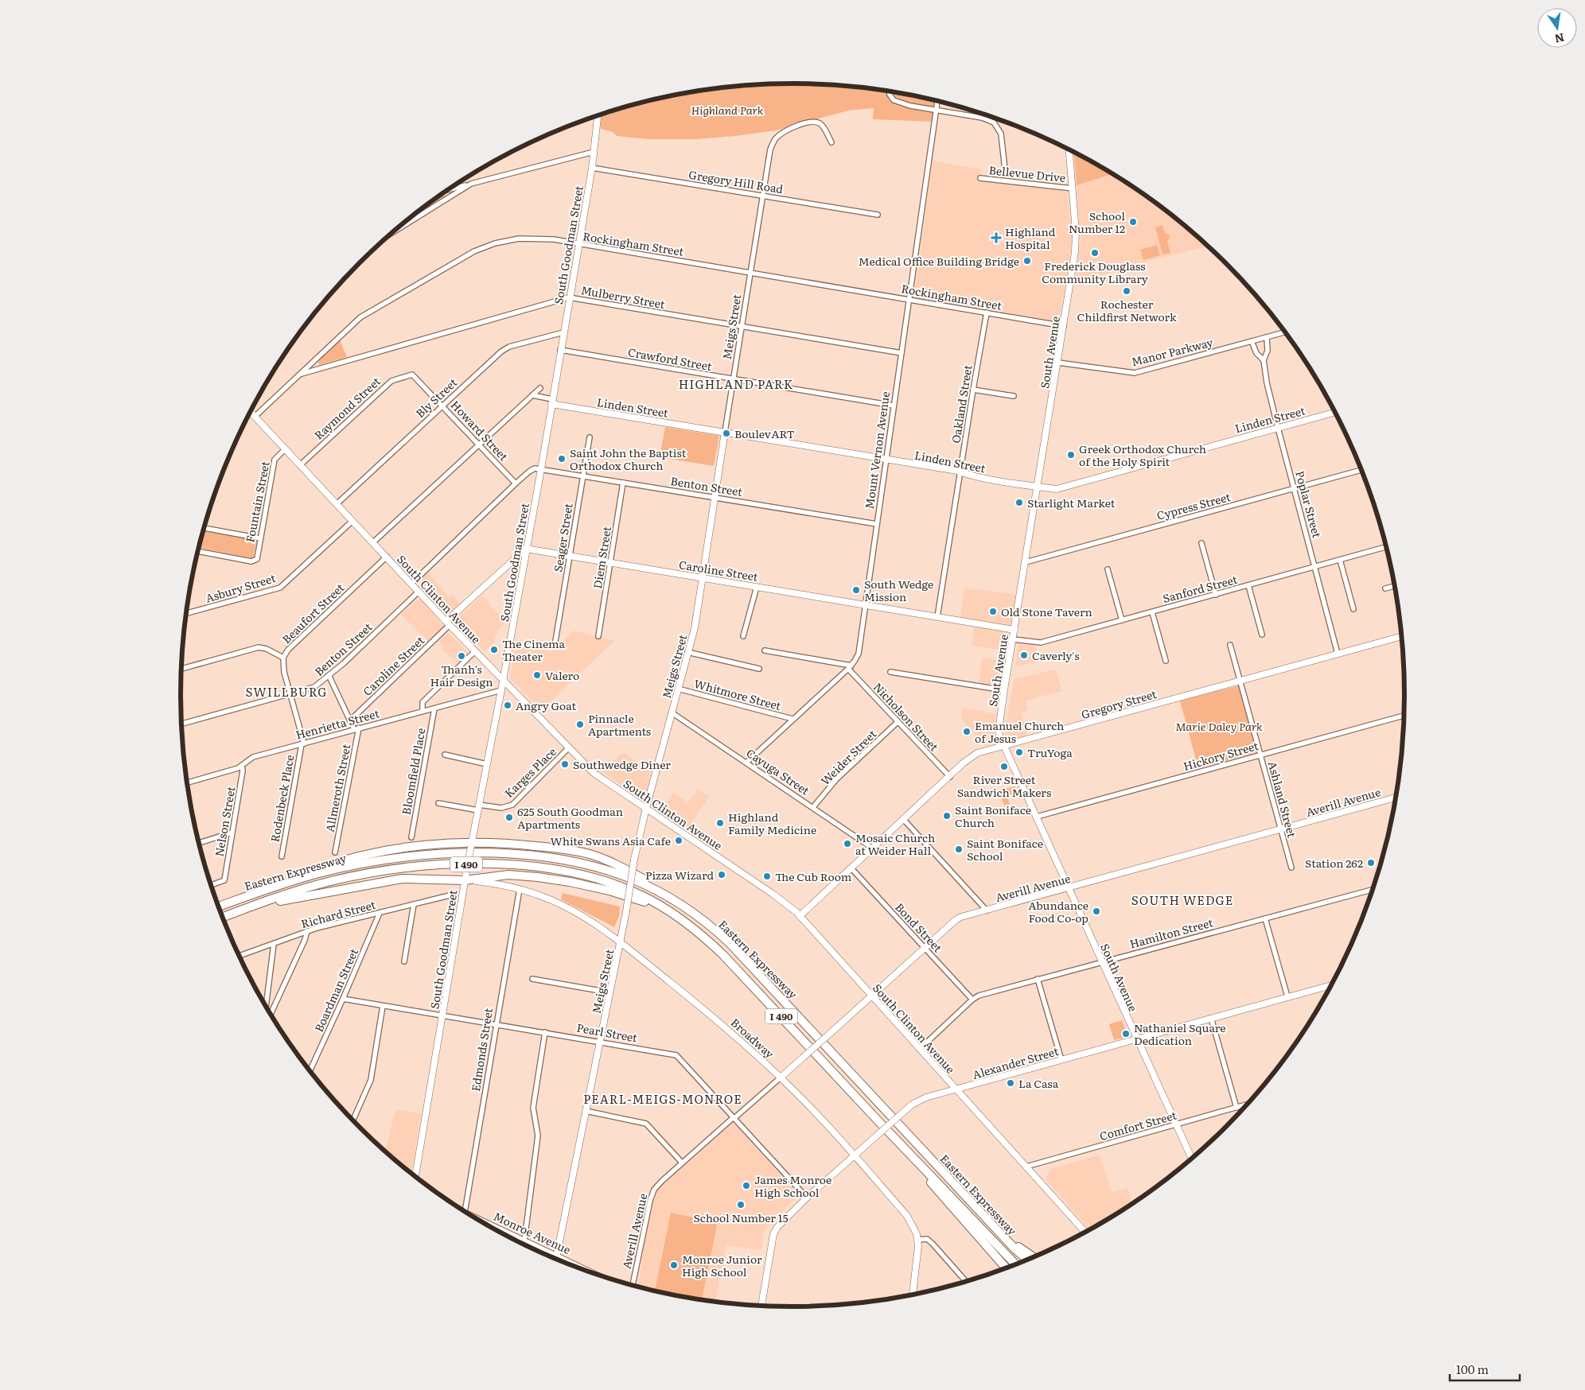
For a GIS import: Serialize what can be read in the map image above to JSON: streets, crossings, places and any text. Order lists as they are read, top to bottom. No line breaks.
{"streets":{"highway":["I 490","Eastern Expressway"],"main road":["Monroe Avenue"],"street":["Bellevue Drive","Gregory Hill Road","Rockingham Street","South Goodman Street","Mulberry Street","Meigs Street","Manor Parkway","South Avenue","Crawford Street","Bly Street","Oakland Street","Linden Street","Raymond Street","Howard Street","Mount Vernon Avenue","Benton Street","Fountain Street","Poplar Street","Cypress Street","Seager Street","Diem Street","Caroline Street","Asbury Street","Sanford Street","South Clinton Avenue","Beaufort Street","Whitmore Street","Gregory Street","Nicholson Street","Henrietta Street","Hickory Street","Weider Street","Bloomfield Place","Cayuga Street","Karges Place","Allmeroth Street","Rodenbeck Place","Ashland Street","Averill Avenue","Nelson Street","Richard Street","Bond Street","Hamilton Street","Boardman Street","Pearl Street","Broadway","Edmonds Street","Alexander Street","Comfort Street"]},"crossings":[["Bellevue Drive","South Avenue"],["Bellevue Drive","Mount Vernon Avenue"],["Gregory Hill Road","South Goodman Street"],["Gregory Hill Road","Meigs Street"],["Rockingham Street","South Goodman Street"],["Rockingham Street","Mulberry Street"],["Rockingham Street","Meigs Street"],["Rockingham Street","South Avenue"],["Rockingham Street","Oakland Street"],["Rockingham Street","Mount Vernon Avenue"],["Rockingham Street","South Clinton Avenue"],["South Goodman Street","Mulberry Street"],["South Goodman Street","Crawford Street"],["South Goodman Street","Bly Street"],["South Goodman Street","Linden Street"],["South Goodman Street","Benton Street"],["South Goodman Street","Caroline Street"],["South Goodman Street","South Clinton Avenue"],["South Goodman Street","Henrietta Street"],["South Goodman Street","Karges Place"],["South Goodman Street","Pearl Street"],["South Goodman Street","Broadway"],["Mulberry Street","Meigs Street"],["Mulberry Street","Mount Vernon Avenue"],["Meigs Street","Crawford Street"],["Meigs Street","Linden Street"],["Meigs Street","Benton Street"],["Meigs Street","Caroline Street"],["Meigs Street","South Clinton Avenue"],["Meigs Street","Whitmore Street"],["Meigs Street","Cayuga Street"],["Meigs Street","Pearl Street"],["Meigs Street","Broadway"],["Meigs Street","Monroe Avenue"],["Manor Parkway","South Avenue"],["Manor Parkway","Poplar Street"],["South Avenue","Linden Street"],["South Avenue","Cypress Street"],["South Avenue","Caroline Street"],["South Avenue","Sanford Street"],["South Avenue","Gregory Street"],["South Avenue","Hickory Street"],["South Avenue","Averill Avenue"],["South Avenue","Hamilton Street"],["South Avenue","Alexander Street"],["South Avenue","Comfort Street"],["Crawford Street","Mount Vernon Avenue"],["Bly Street","Howard Street"],["Bly Street","South Clinton Avenue"],["Oakland Street","Linden Street"],["Oakland Street","Caroline Street"],["Linden Street","Mount Vernon Avenue"],["Linden Street","Poplar Street"],["Raymond Street","Howard Street"],["Raymond Street","South Clinton Avenue"],["Mount Vernon Avenue","Benton Street"],["Mount Vernon Avenue","Caroline Street"],["Mount Vernon Avenue","Whitmore Street"],["Mount Vernon Avenue","Nicholson Street"],["Mount Vernon Avenue","Cayuga Street"],["Benton Street","Seager Street"],["Benton Street","Diem Street"],["Benton Street","South Clinton Avenue"],["Benton Street","Beaufort Street"],["Fountain Street","South Clinton Avenue"],["Poplar Street","Cypress Street"],["Poplar Street","Sanford Street"],["Poplar Street","Gregory Street"],["Seager Street","Caroline Street"],["Diem Street","Caroline Street"],["Caroline Street","South Clinton Avenue"],["Asbury Street","South Clinton Avenue"],["South Clinton Avenue","Beaufort Street"],["South Clinton Avenue","Gregory Street"],["South Clinton Avenue","Karges Place"],["South Clinton Avenue","Averill Avenue"],["South Clinton Avenue","Hamilton Street"],["South Clinton Avenue","Alexander Street"],["South Clinton Avenue","Comfort Street"],["Beaufort Street","Henrietta Street"],["Beaufort Street","Rodenbeck Place"],["Gregory Street","Nicholson Street"],["Gregory Street","Cayuga Street"],["Gregory Street","Ashland Street"],["Gregory Street","Bond Street"],["Nicholson Street","Weider Street"],["Henrietta Street","Bloomfield Place"],["Henrietta Street","Allmeroth Street"],["Henrietta Street","Rodenbeck Place"],["Henrietta Street","Nelson Street"],["Hickory Street","Ashland Street"],["Weider Street","Cayuga Street"],["Ashland Street","Averill Avenue"],["Averill Avenue","Bond Street"],["Averill Avenue","Pearl Street"],["Averill Avenue","Broadway"],["Richard Street","Boardman Street"],["Bond Street","Hamilton Street"],["Boardman Street","Pearl Street"],["Pearl Street","Edmonds Street"],["Pearl Street","Alexander Street"],["Broadway","Edmonds Street"],["Broadway","Alexander Street"]],"districts":["HIGHLAND PARK","SWILLBURG","SOUTH WEDGE","PEARL-MEIGS-MONROE"],"parks":["Highland Park","Marie Daley Park"],"places":{"other":["School Number 12","Frederick Douglass Community Library","Medical Office Building Bridge","Rochester Childfirst Network","BoulevART","Greek Orthodox Church of the Holy Spirit","Saint John the Baptist Orthodox Church","Starlight Market","South Wedge Mission","Old Stone Tavern","The Cinema Theater","Caverly's","Thanh's Hair Design","Valero","Angry Goat","Pinnacle Apartments","Emanuel Church of Jesus","TruYoga","Southwedge Diner","River Street Sandwich Makers","Saint Boniface Church","625 South Goodman Apartments","Highland Family Medicine","White Swans Asia Cafe","Mosaic Church at Weider Hall","Saint Boniface School","Station 262","Pizza Wizard","The Cub Room","Abundance Food Co-op","Nathaniel Square Dedication","La Casa","James Monroe High School","School Number 15","Monroe Junior High School"],"health":["Highland Hospital"]},"scale_bar":"100 m","north":"bottom"}
